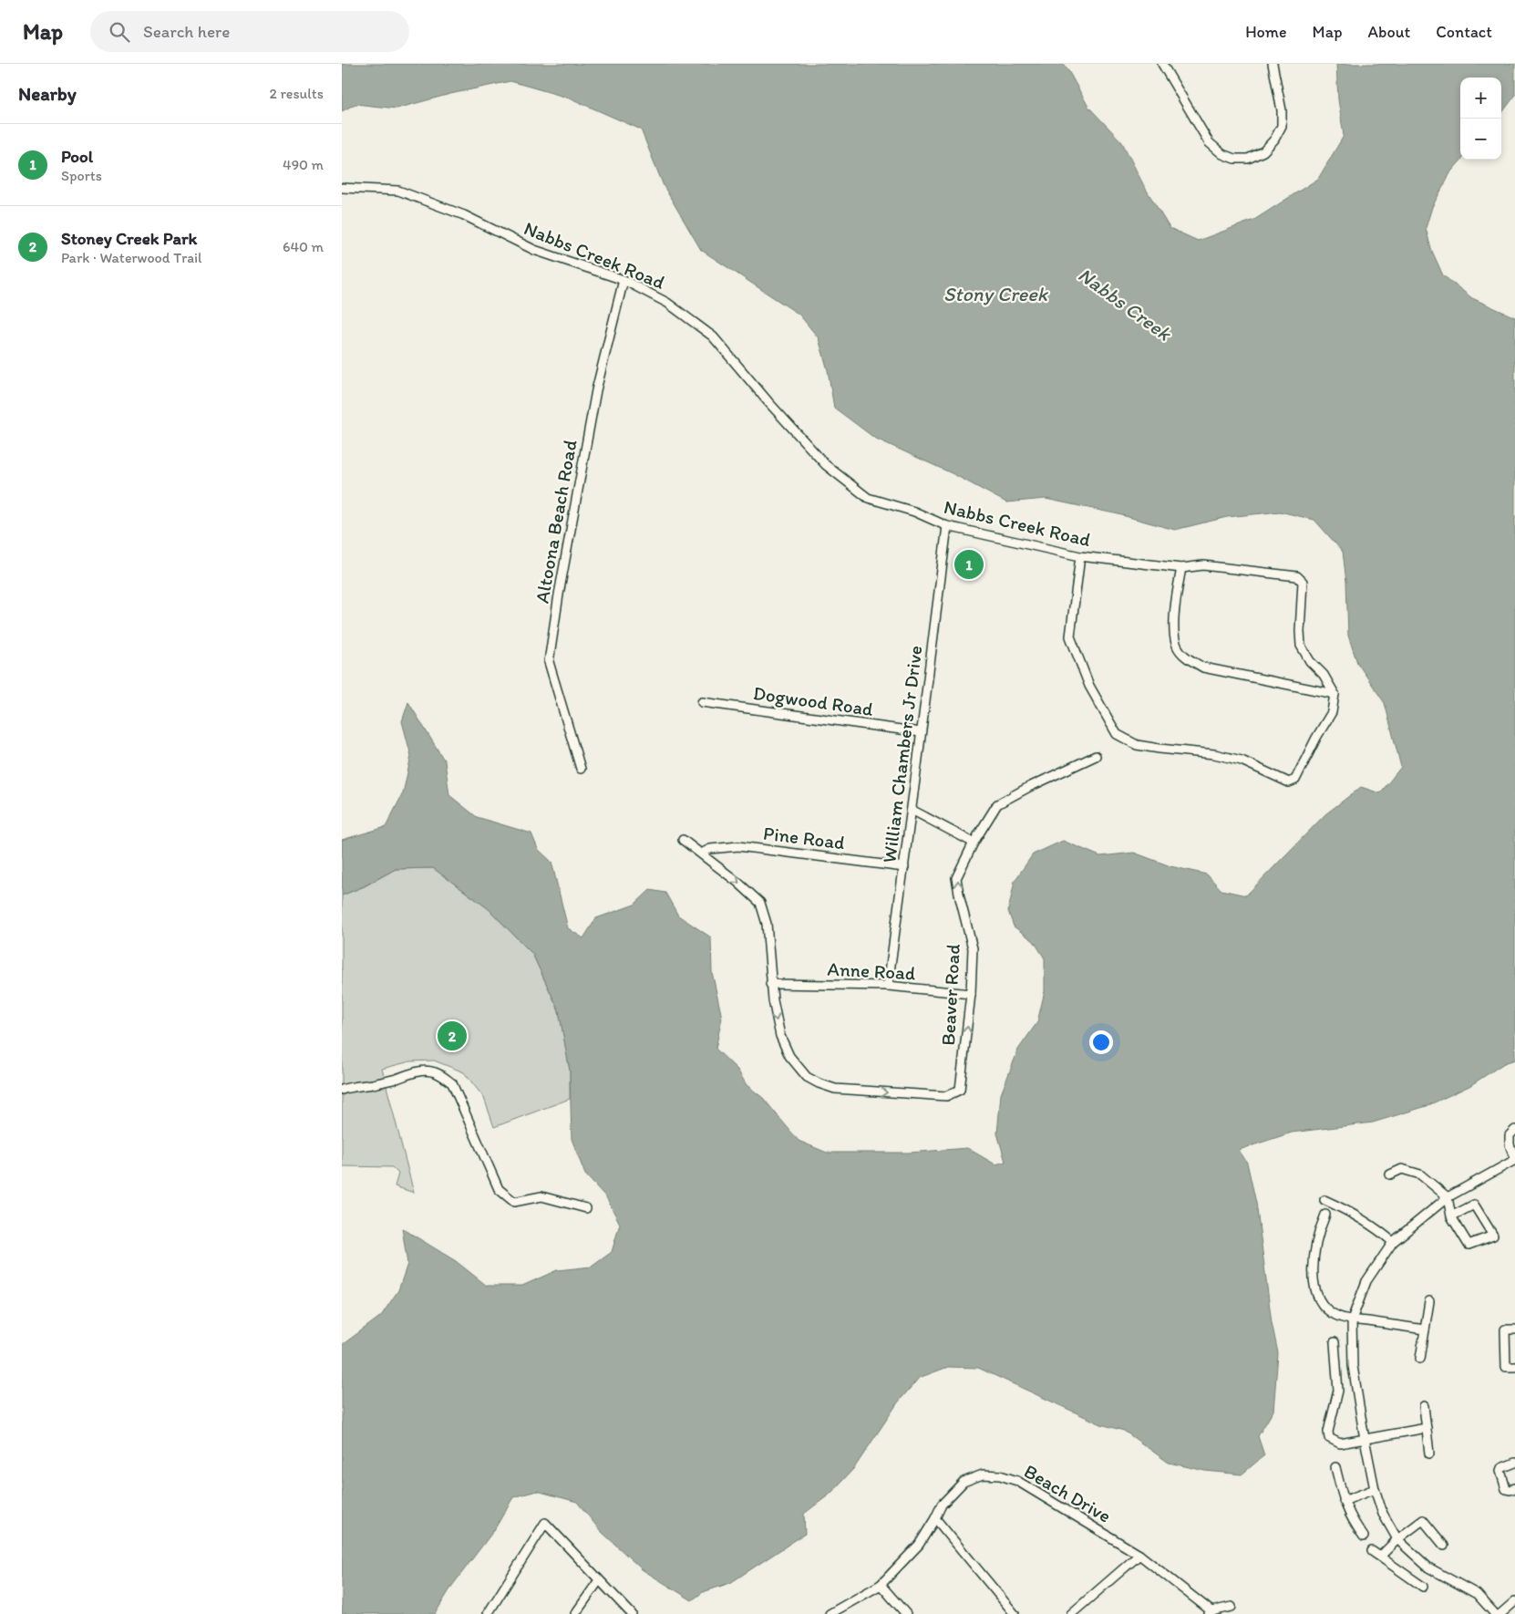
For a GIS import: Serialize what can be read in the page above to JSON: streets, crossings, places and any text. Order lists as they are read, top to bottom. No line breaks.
{"streets":{"street":["Nabbs Creek Road","Altoona Beach Road","Dogwood Road","William Chambers Jr Drive","Pine Road","Anne Road","Beaver Road","Beach Drive"]},"crossings":[["Nabbs Creek Road","Altoona Beach Road"],["Nabbs Creek Road","William Chambers Jr Drive"],["Dogwood Road","William Chambers Jr Drive"],["William Chambers Jr Drive","Pine Road"],["William Chambers Jr Drive","Anne Road"],["Anne Road","Beaver Road"]],"water":["Stony Creek","Nabbs Creek"],"page":{"header":"Map","search":"Search here","nav":["Home","Map","About","Contact"],"heading":["Nearby","2 results"],"map_buttons":["+","−"],"list":[{"mark":"1","name":"Pool","note":"Sports","value":"490 m"},{"mark":"2","name":"Stoney Creek Park","note":"Park · Waterwood Trail","value":"640 m"}],"pins":["1","2"]}}
